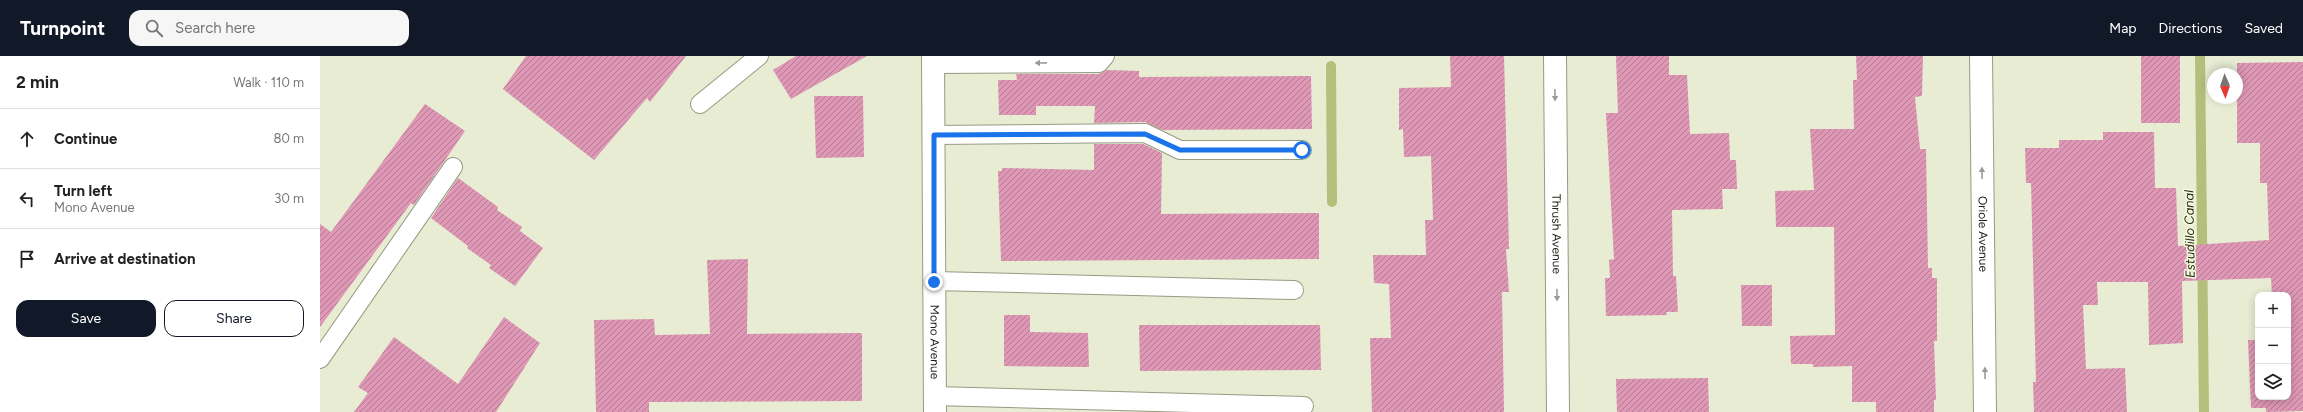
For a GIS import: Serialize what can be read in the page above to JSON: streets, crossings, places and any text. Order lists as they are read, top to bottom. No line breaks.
{"streets":{"street":["Thrush Avenue","Oriole Avenue","Mono Avenue"]},"one_way":["Thrush Avenue","Oriole Avenue"],"water":["Estudillo Canal"],"north":"bottom","page":{"header":"Turnpoint","search":"Search here","nav":["Map","Directions","Saved"],"heading":["2 min","Walk · 110 m"],"list":[["Continue","80 m"],["Turn left","Mono Avenue","30 m"],"Arrive at destination"],"buttons":["Save","Share"],"map_buttons":["+","−"]}}
